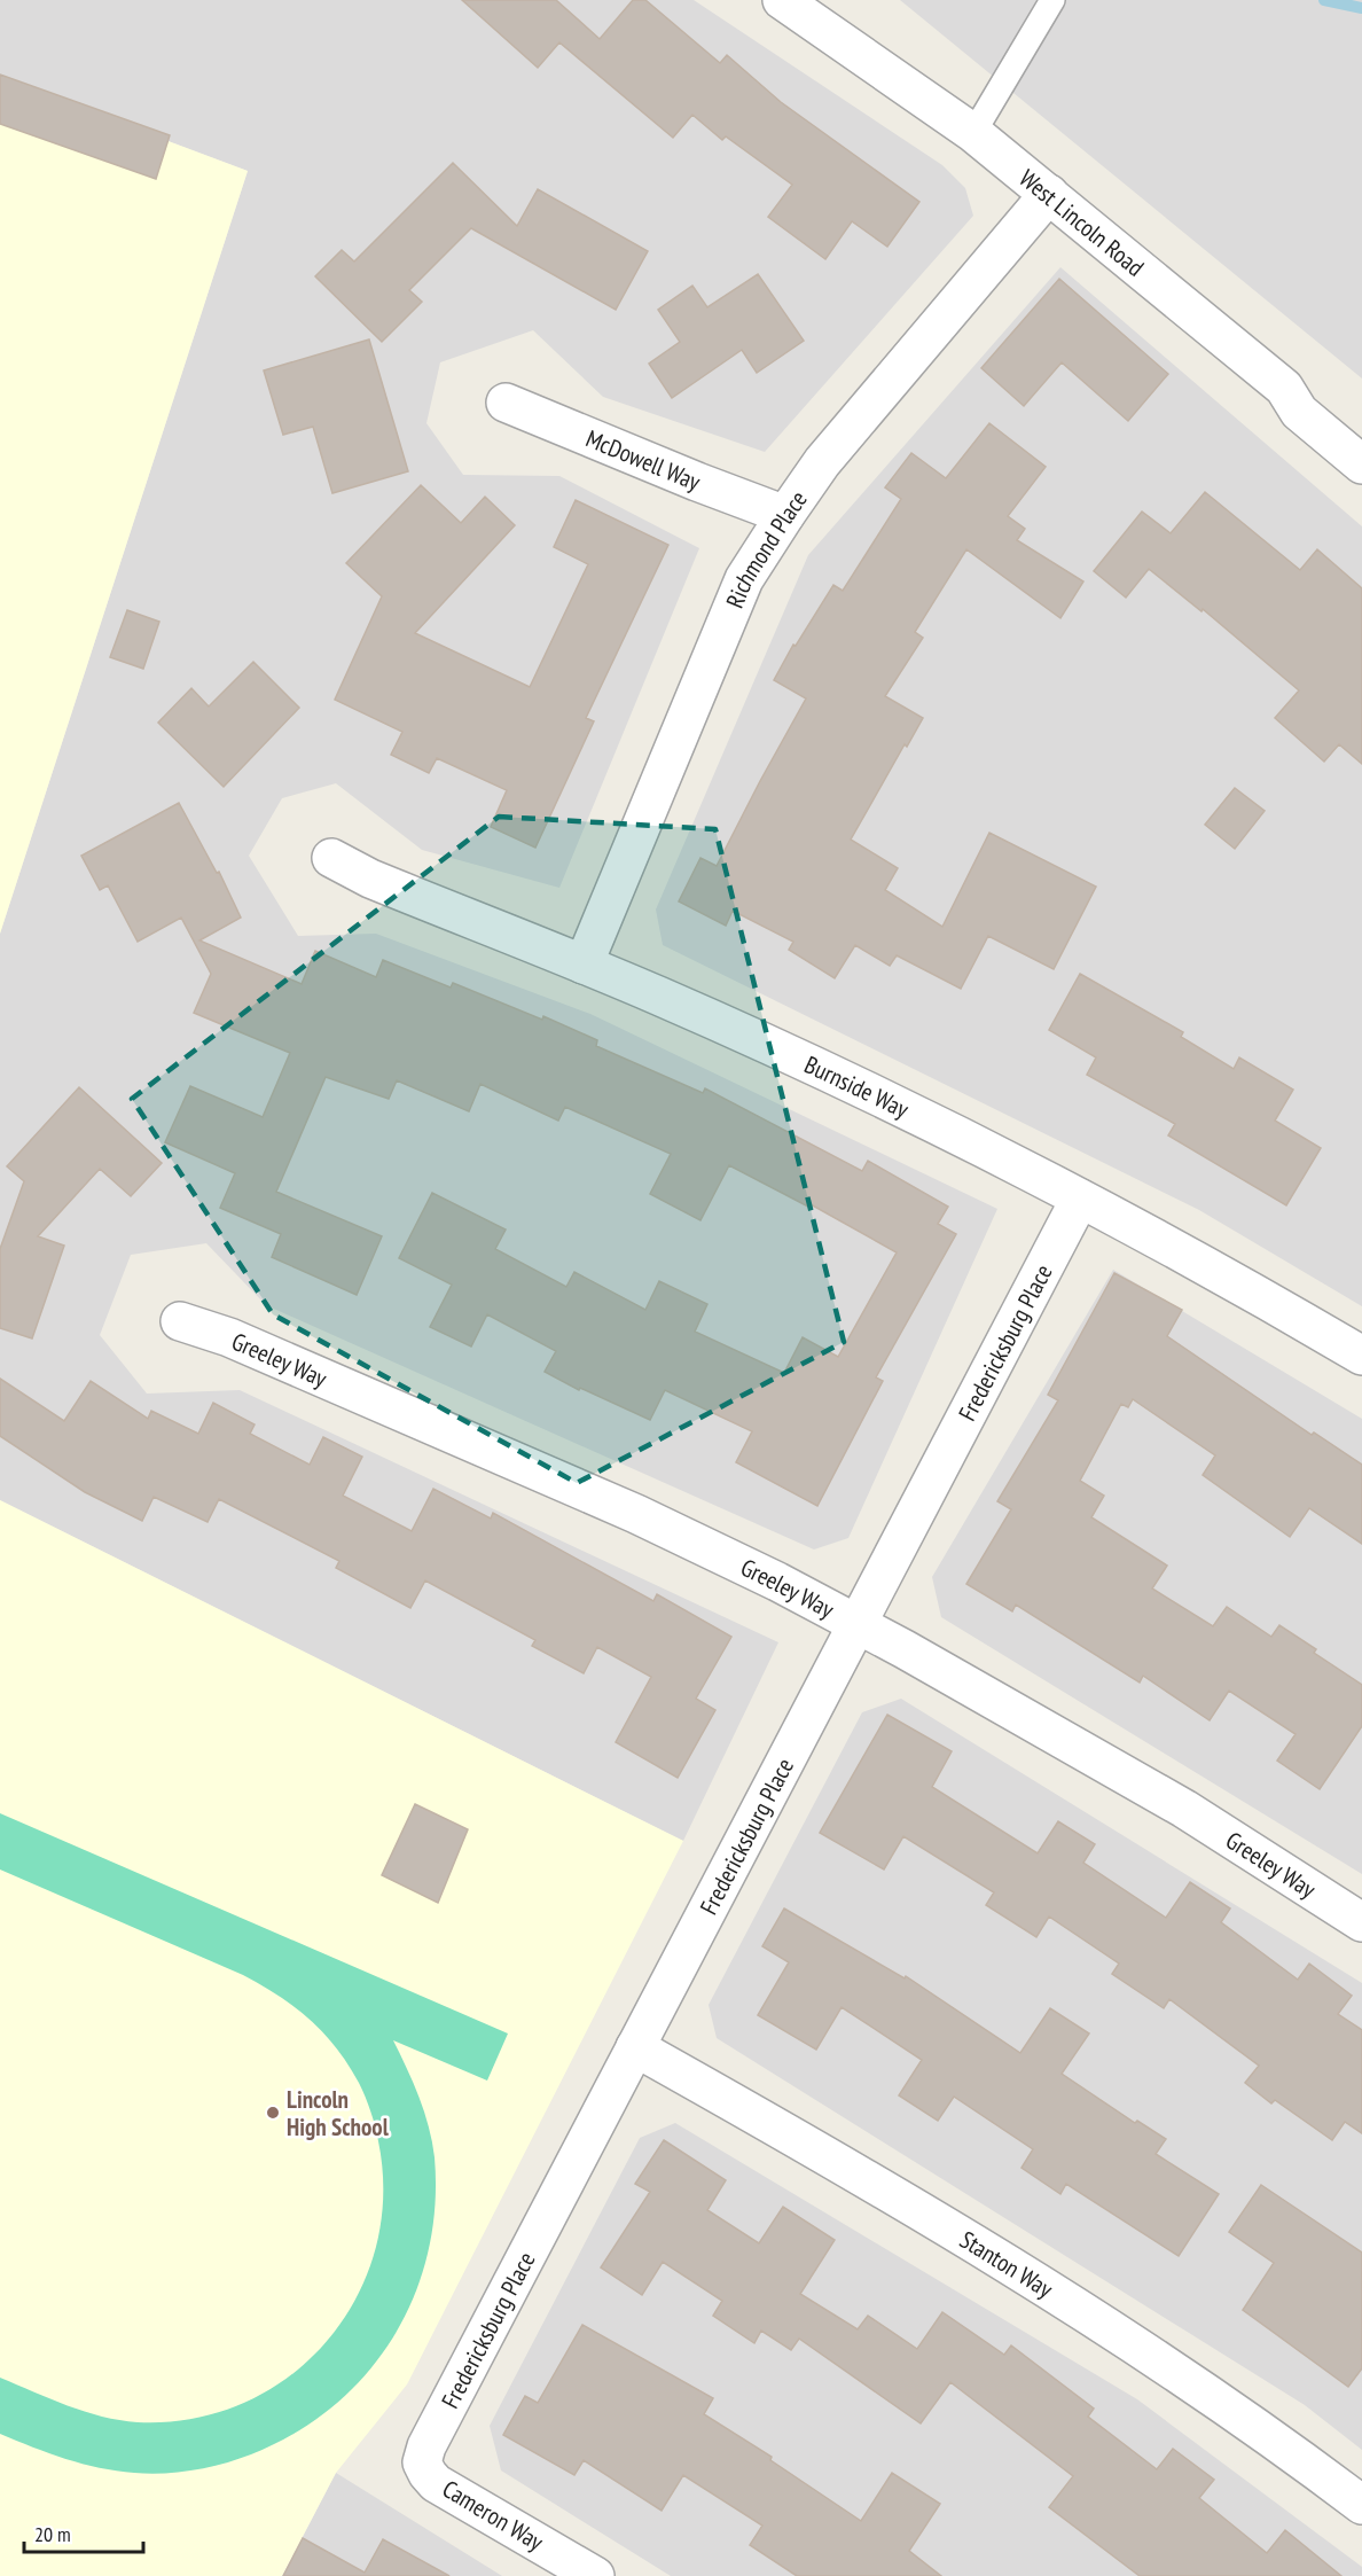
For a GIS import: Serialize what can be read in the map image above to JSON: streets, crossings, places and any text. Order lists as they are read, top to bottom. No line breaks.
{"streets":{"street":["West Lincoln Road","McDowell Way","Richmond Place","Burnside Way","Fredericksburg Place","Greeley Way","Stanton Way","Cameron Way"]},"crossings":[["West Lincoln Road","Richmond Place"],["McDowell Way","Richmond Place"],["Richmond Place","Burnside Way"],["Burnside Way","Fredericksburg Place"],["Fredericksburg Place","Greeley Way"],["Fredericksburg Place","Stanton Way"],["Fredericksburg Place","Cameron Way"]],"places":["Lincoln High School"],"scale_bar":"20 m"}
